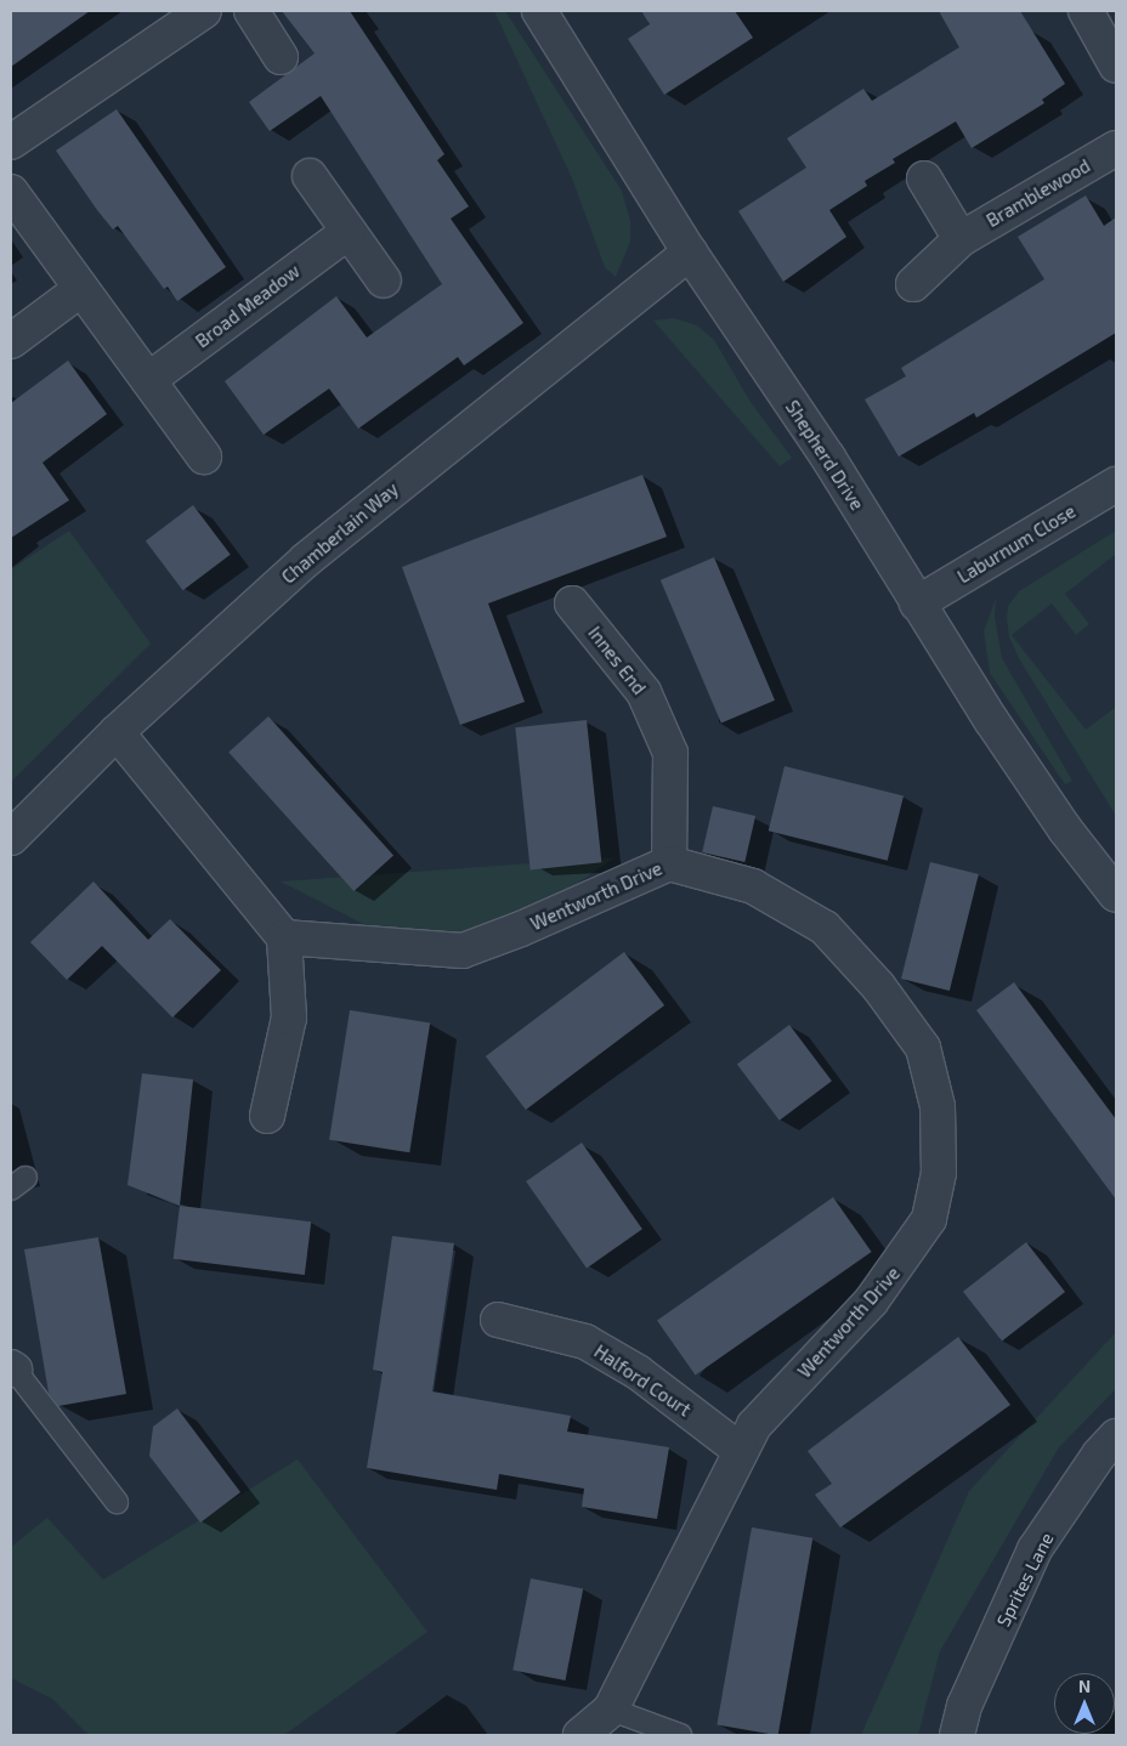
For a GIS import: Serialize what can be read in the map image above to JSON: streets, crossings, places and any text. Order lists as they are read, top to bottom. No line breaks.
{"streets":{"street":["Bramblewood","Broad Meadow","Shepherd Drive","Chamberlain Way","Laburnum Close","Innes End","Wentworth Drive","Halford Court","Sprites Lane"]},"crossings":[["Shepherd Drive","Chamberlain Way"],["Shepherd Drive","Laburnum Close"],["Innes End","Wentworth Drive"],["Wentworth Drive","Halford Court"]],"north":"top"}
